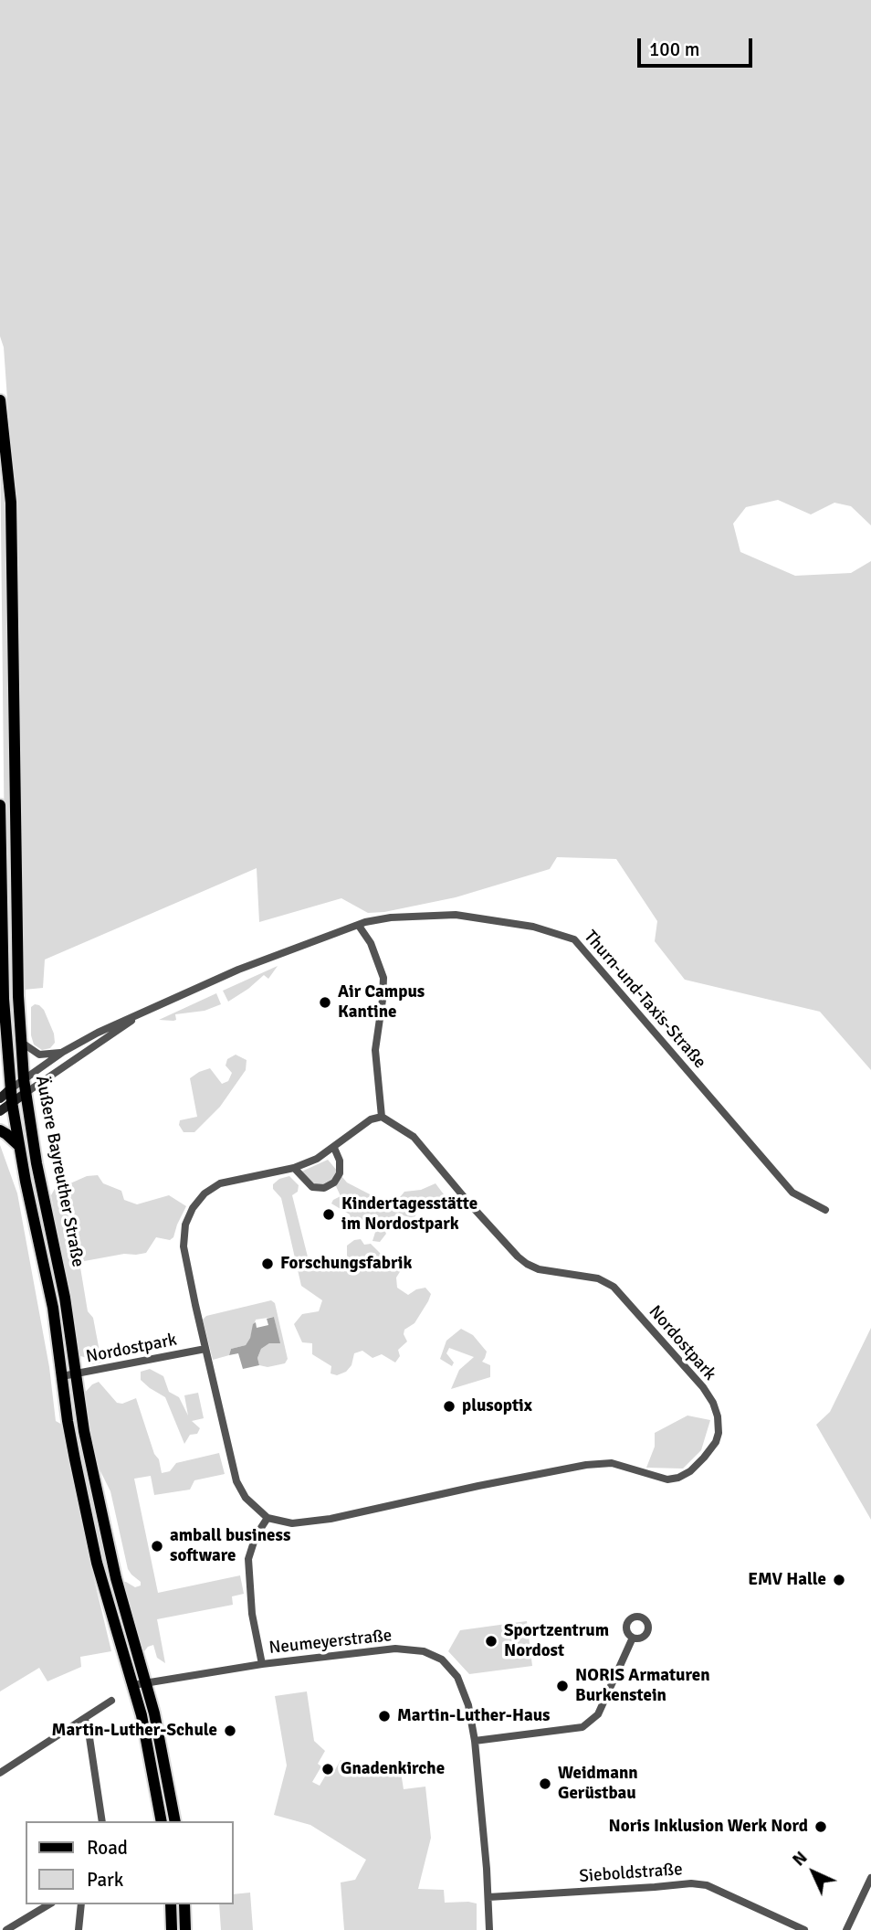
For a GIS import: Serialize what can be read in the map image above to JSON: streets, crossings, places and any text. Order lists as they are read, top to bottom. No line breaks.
{"streets":{"main road":["Äußere Bayreuther Straße"],"street":["Thurn-und-Taxis-Straße","Nordostpark","Neumeyerstraße","Sieboldstraße"]},"crossings":[["Thurn-und-Taxis-Straße","Äußere Bayreuther Straße"],["Äußere Bayreuther Straße","Nordostpark"],["Äußere Bayreuther Straße","Neumeyerstraße"],["Neumeyerstraße","Sieboldstraße"]],"places":["Air Campus Kantine","Kindertagesstätte im Nordostpark","Forschungsfabrik","plusoptix","amball business software","EMV Halle","Sportzentrum Nordost","NORIS Armaturen Burkenstein","Martin-Luther-Haus","Martin-Luther-Schule","Gnadenkirche","Weidmann Gerüstbau","Noris Inklusion Werk Nord"],"legend":["Road","Park"],"scale_bar":"100 m","north":"top left"}
